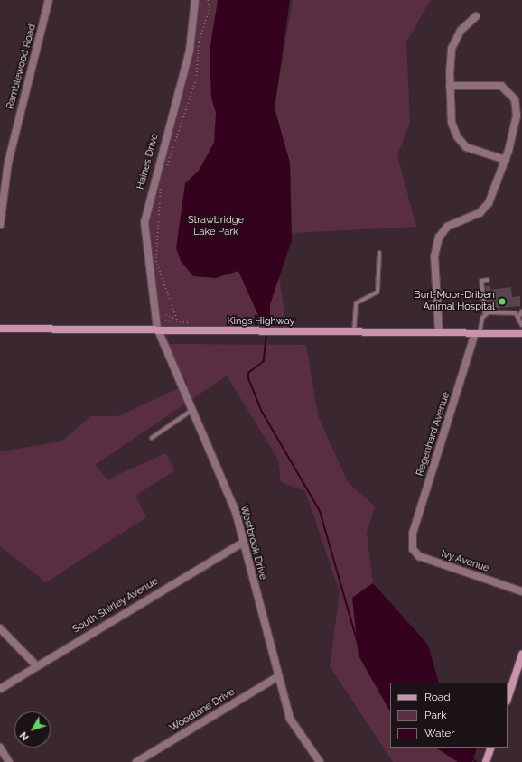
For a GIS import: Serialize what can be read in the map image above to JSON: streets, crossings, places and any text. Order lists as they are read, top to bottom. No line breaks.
{"streets":{"main road":["Kings Highway"],"street":["Ramblewood Road","Haines Drive","Regenhard Avenue","Westbrook Drive","Ivy Avenue","South Shirley Avenue","Woodlane Drive"]},"crossings":[["Haines Drive","Kings Highway"],["Haines Drive","Westbrook Drive"],["Kings Highway","Regenhard Avenue"],["Kings Highway","Westbrook Drive"],["Regenhard Avenue","Ivy Avenue"],["Westbrook Drive","South Shirley Avenue"],["Westbrook Drive","Woodlane Drive"]],"parks":["Strawbridge Lake Park"],"places":["Burl-Moor-Driben Animal Hospital"],"legend":["Road","Park","Water"],"north":"bottom left"}
